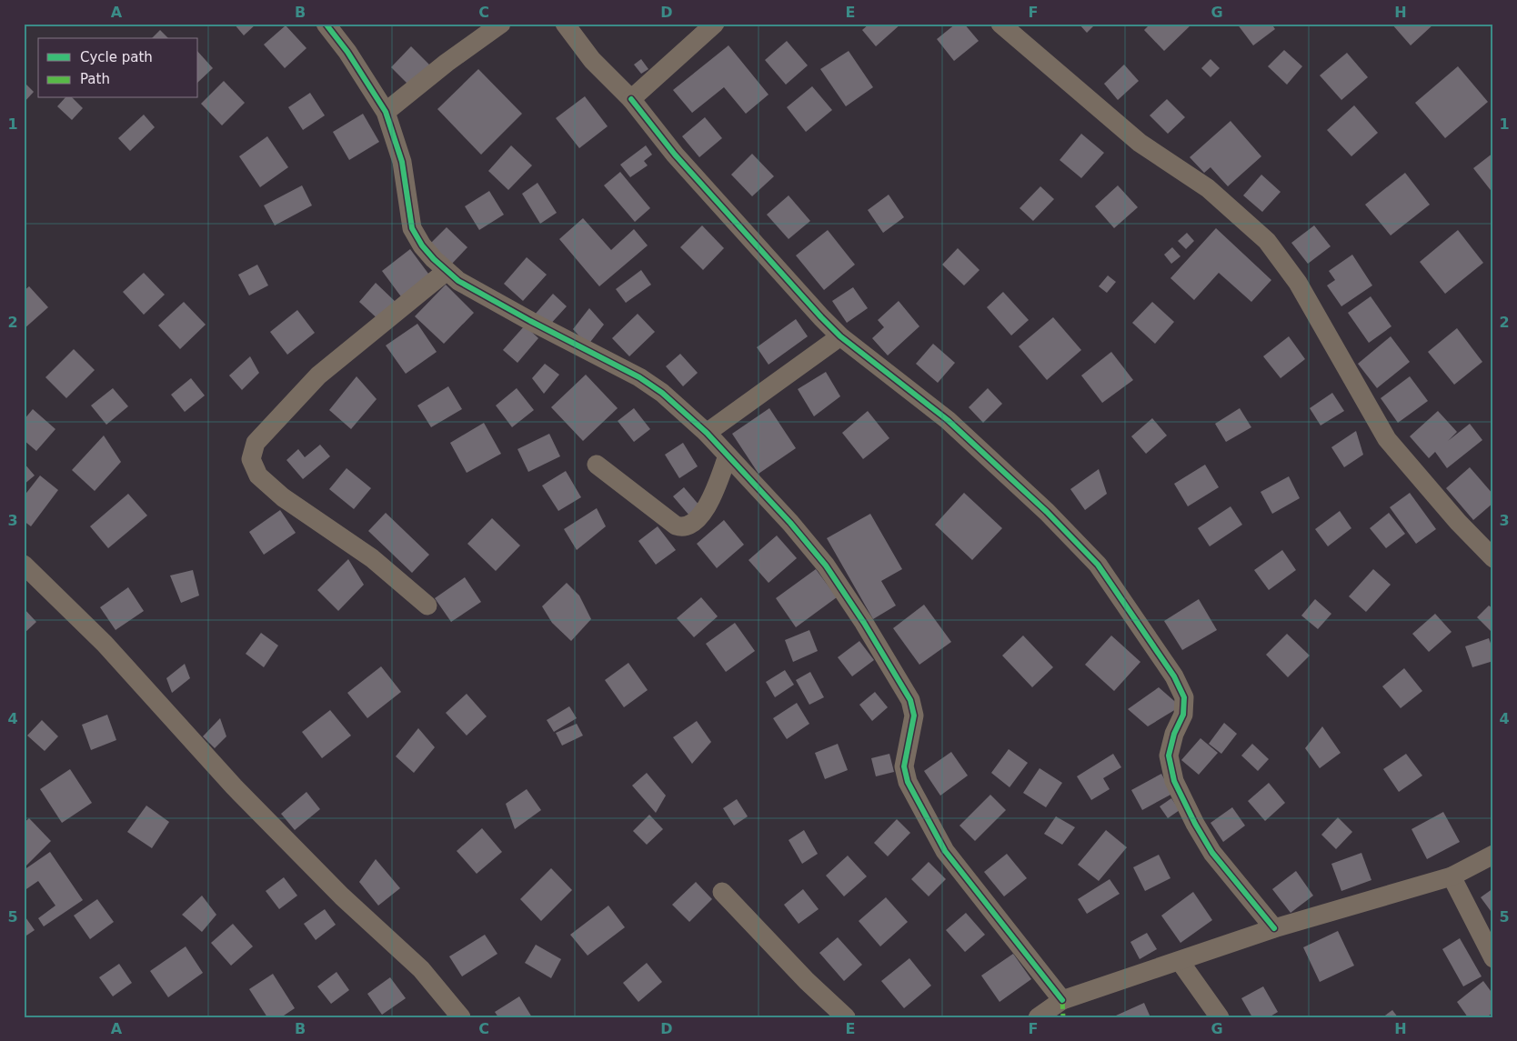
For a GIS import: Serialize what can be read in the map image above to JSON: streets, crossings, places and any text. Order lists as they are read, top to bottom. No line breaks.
{"legend":["Cycle path","Path"],"grid":{"columns":["A","B","C","D","E","F","G","H"],"rows":["1","2","3","4","5"]}}
